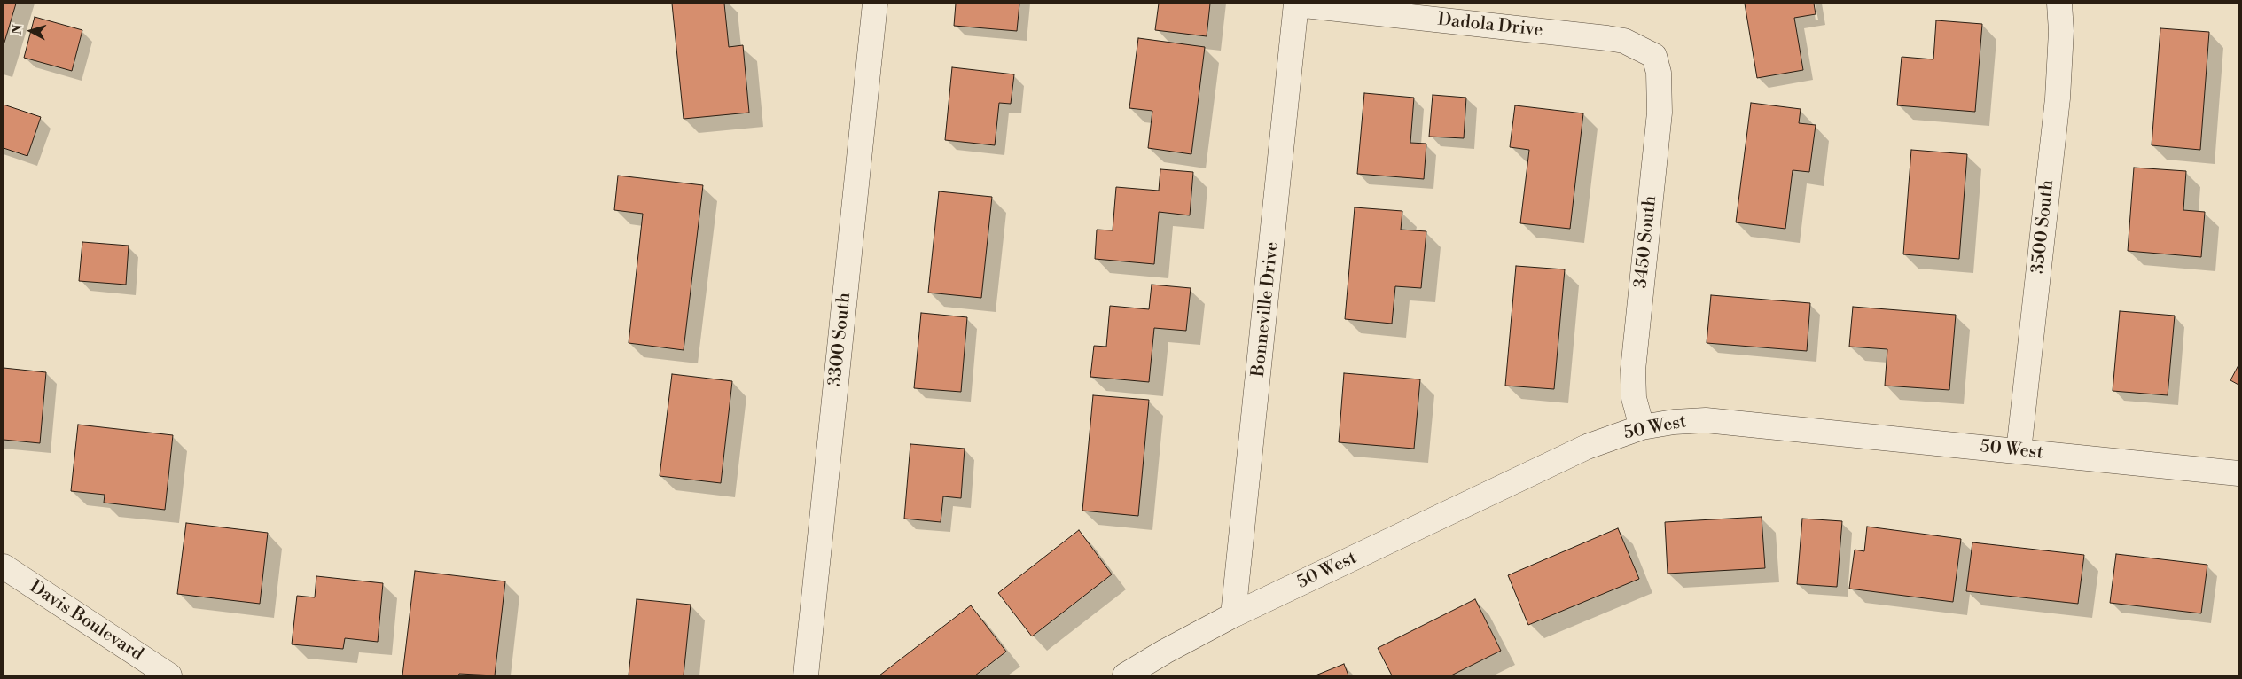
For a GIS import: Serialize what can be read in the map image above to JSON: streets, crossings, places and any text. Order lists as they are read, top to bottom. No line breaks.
{"streets":{"street":["Dadola Drive","3500 South","3450 South","Bonneville Drive","3300 South","50 West","Davis Boulevard"]},"crossings":[["Dadola Drive","3450 South"],["Dadola Drive","Bonneville Drive"],["3500 South","50 West"],["3450 South","50 West"],["Bonneville Drive","50 West"]],"north":"left"}
